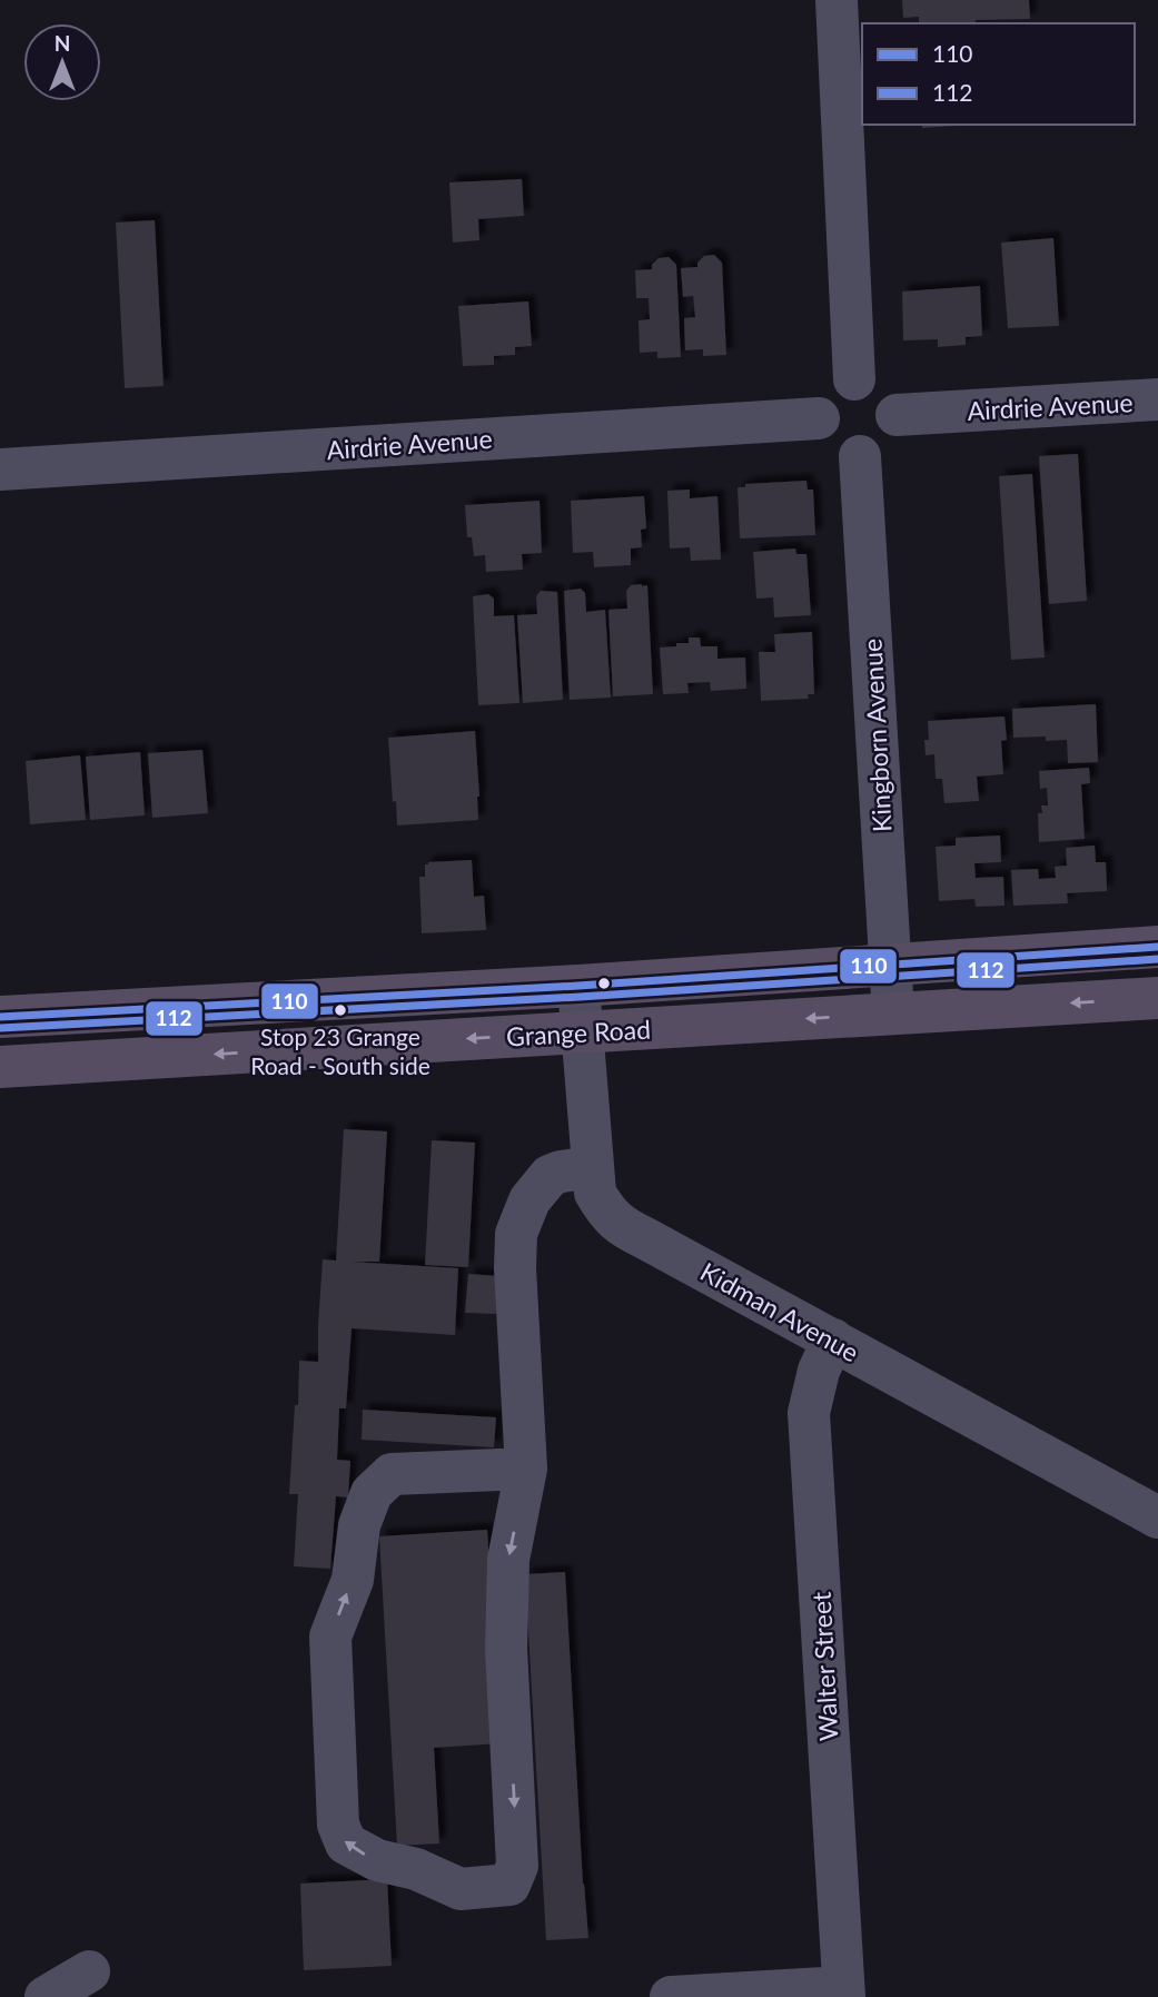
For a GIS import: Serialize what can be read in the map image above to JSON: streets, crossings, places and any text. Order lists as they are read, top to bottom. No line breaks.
{"streets":{"main road":["Grange Road"],"street":["Airdrie Avenue","Kingborn Avenue","Kidman Avenue","Walter Street"]},"crossings":[["Airdrie Avenue","Kingborn Avenue"],["Kingborn Avenue","Grange Road"],["Grange Road","Kidman Avenue"],["Kidman Avenue","Walter Street"]],"places":["Stop 23 Grange Road - South side"],"lines":["transit line 110","transit line 112"],"legend":["110","112"],"north":"top"}
